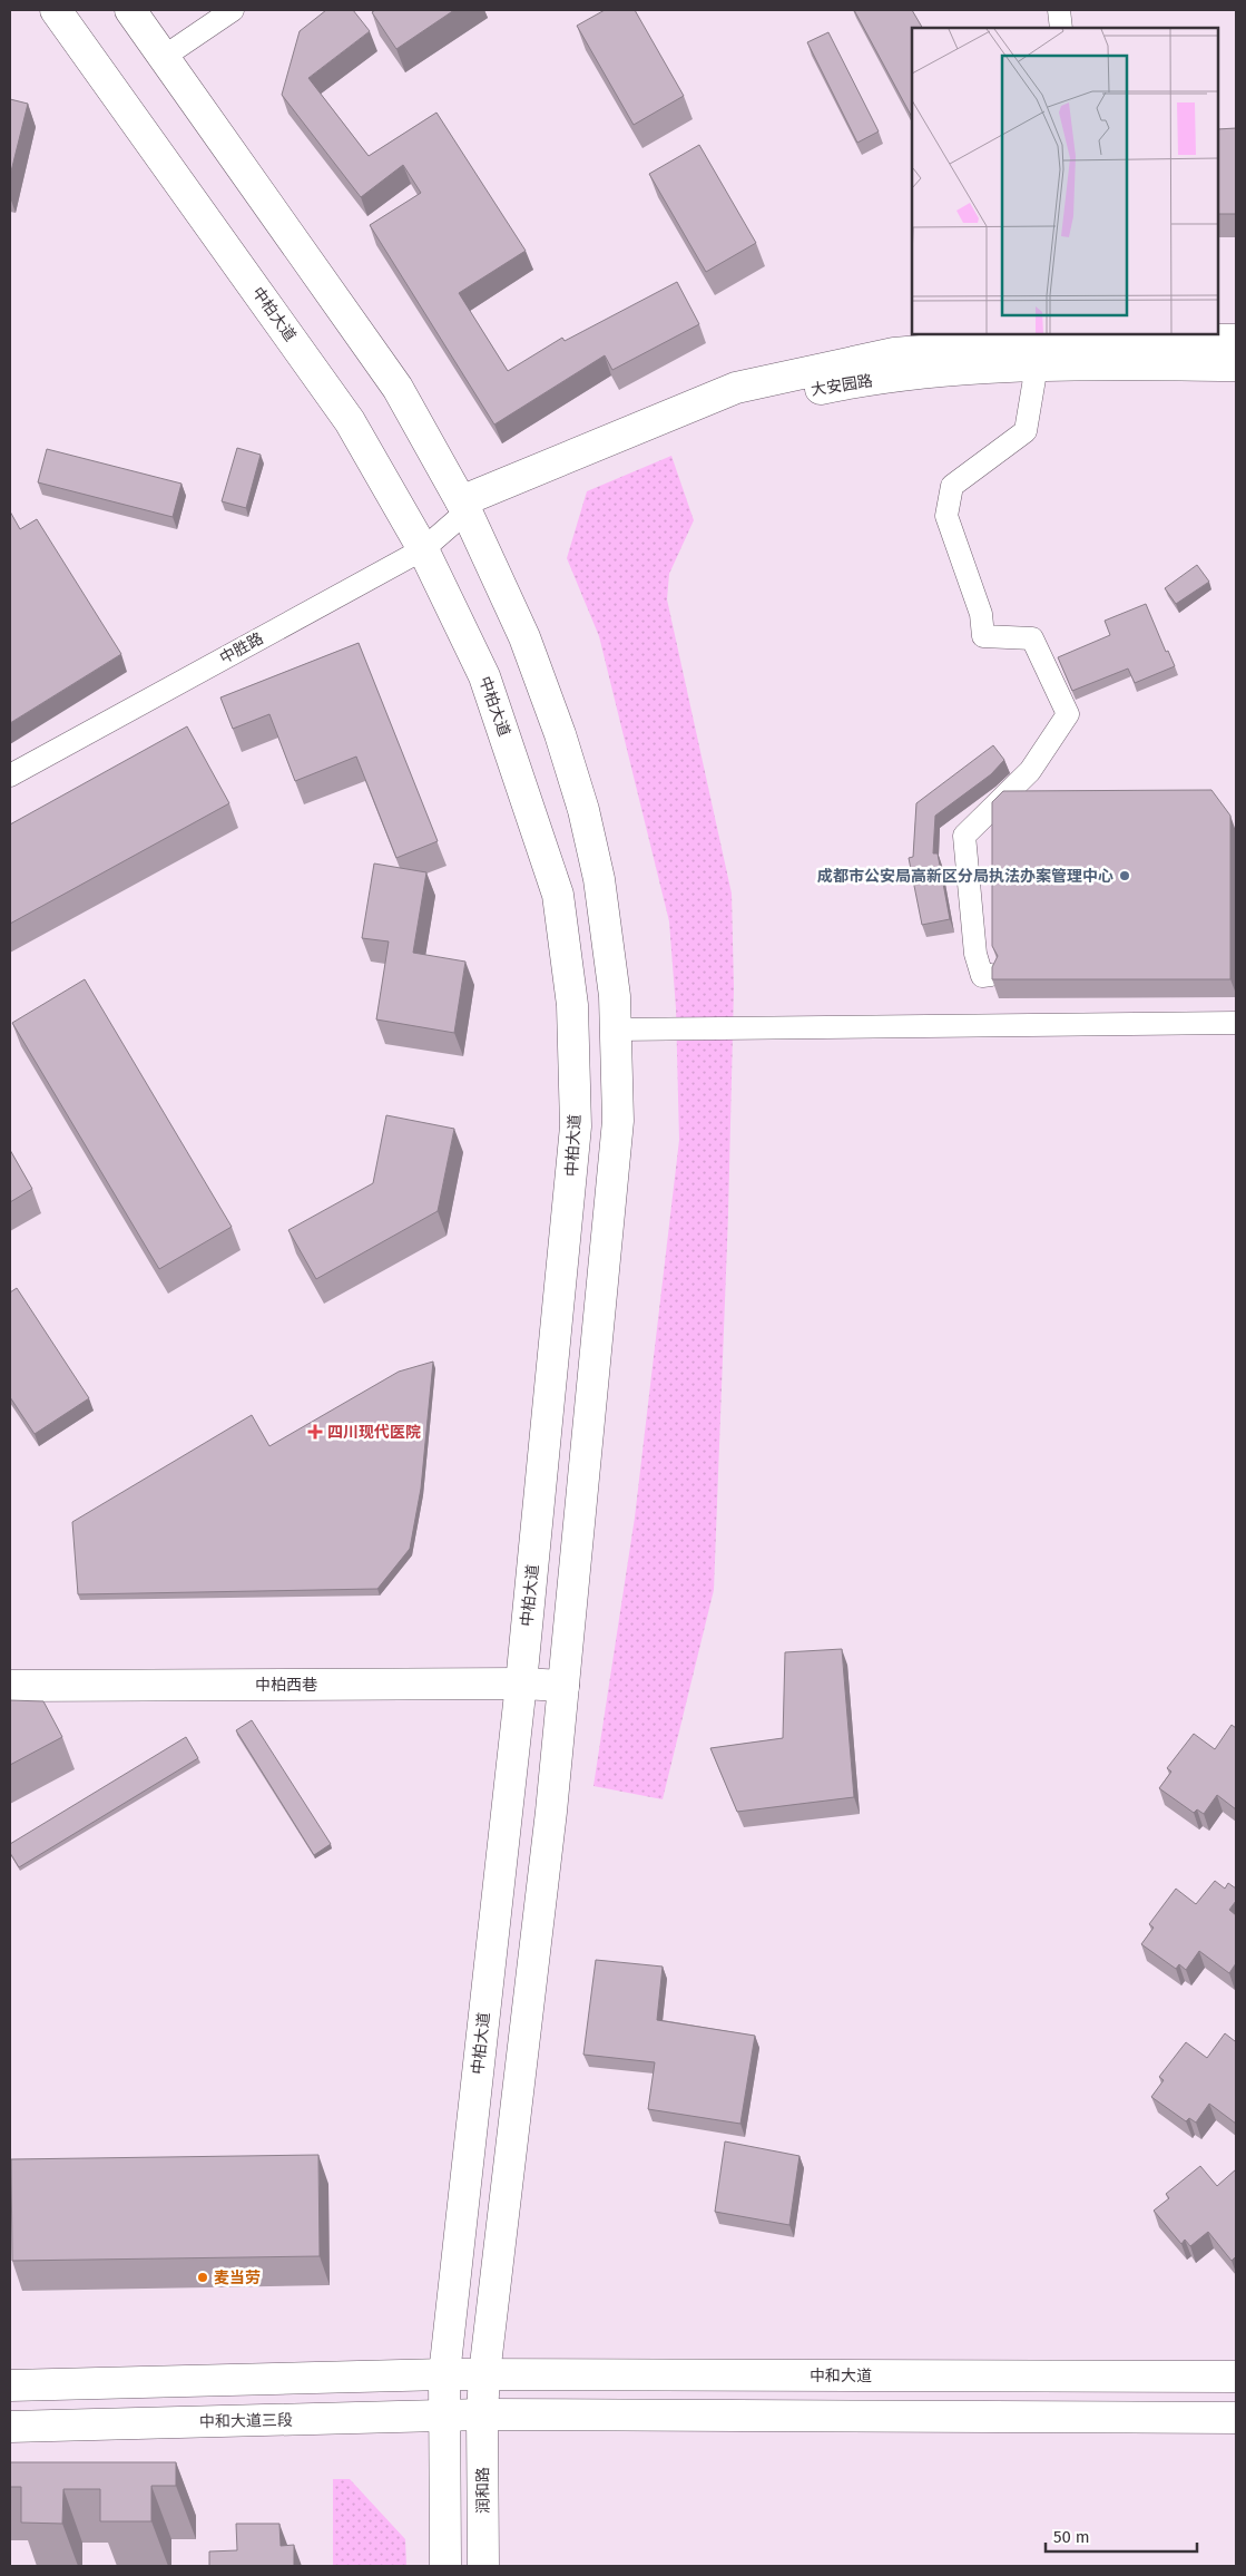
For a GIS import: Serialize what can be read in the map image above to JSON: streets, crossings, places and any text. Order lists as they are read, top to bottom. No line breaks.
{"streets":{"main road":["中柏大道","大安园路","中柏西巷","中和大道","中和大道三段","润和路"],"street":["中胜路"]},"crossings":[["中柏大道","中胜路"],["中柏大道","中柏西巷"],["中柏大道","中和大道"],["中柏大道","中和大道三段"],["大安园路","中胜路"],["中和大道三段","润和路"]],"places":{"other":["成都市公安局高新区分局执法办案管理中心","麦当劳"],"health":["四川现代医院"]},"scale_bar":"50 m"}
